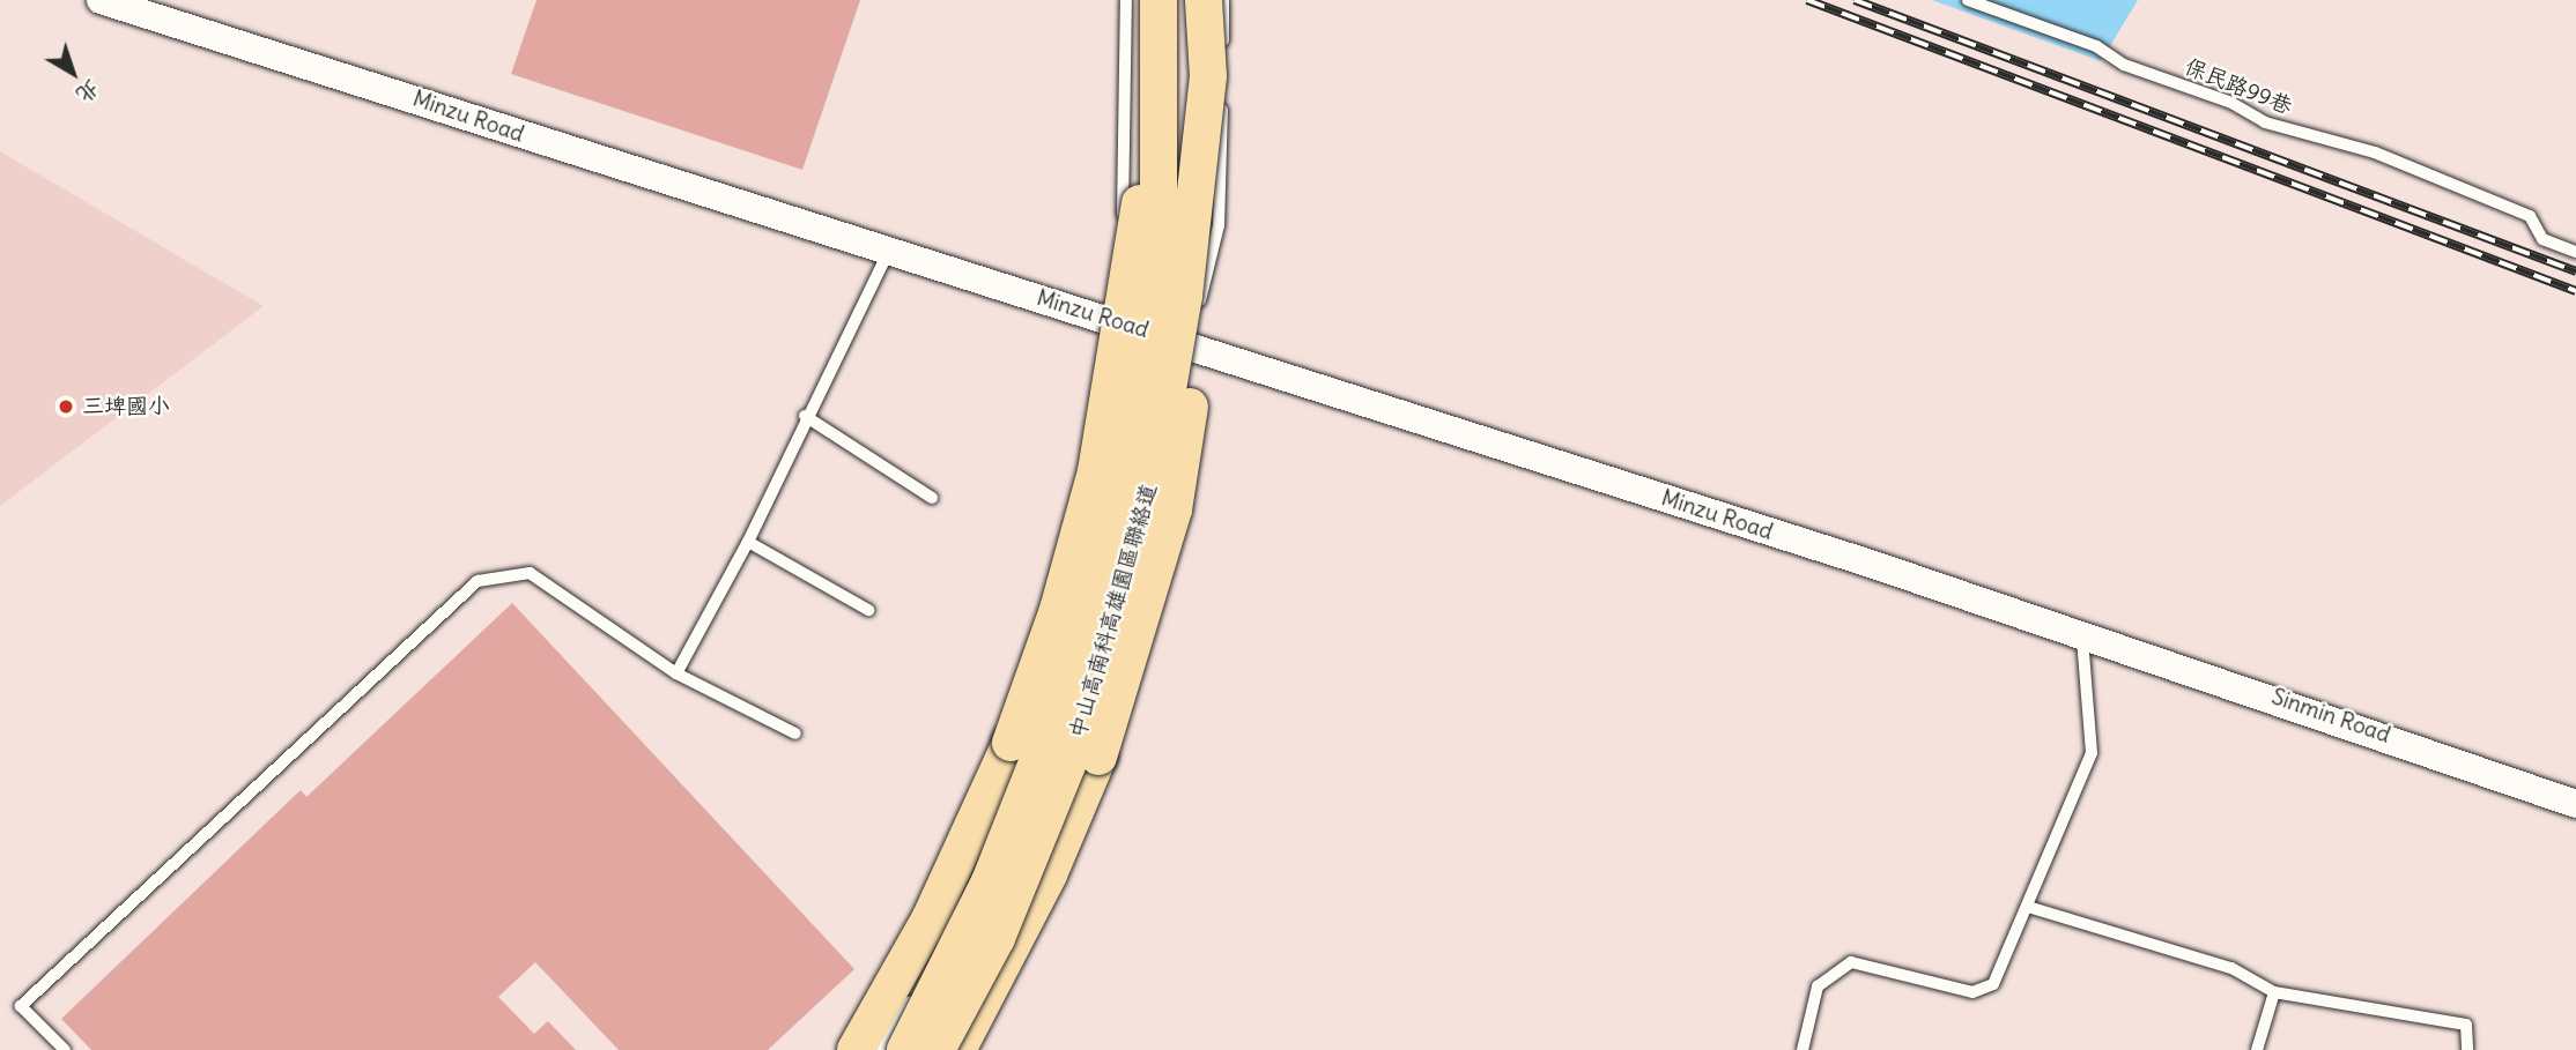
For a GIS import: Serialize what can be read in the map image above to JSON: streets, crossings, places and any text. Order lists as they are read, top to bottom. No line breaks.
{"streets":{"highway":["中山高南科高雄園區聯絡道"],"street":["Minzu Road","Sinmin Road"],"lane":["保民路99巷"]},"crossings":[["Minzu Road","Sinmin Road"]],"places":["三埤國小"],"north":"bottom right"}
